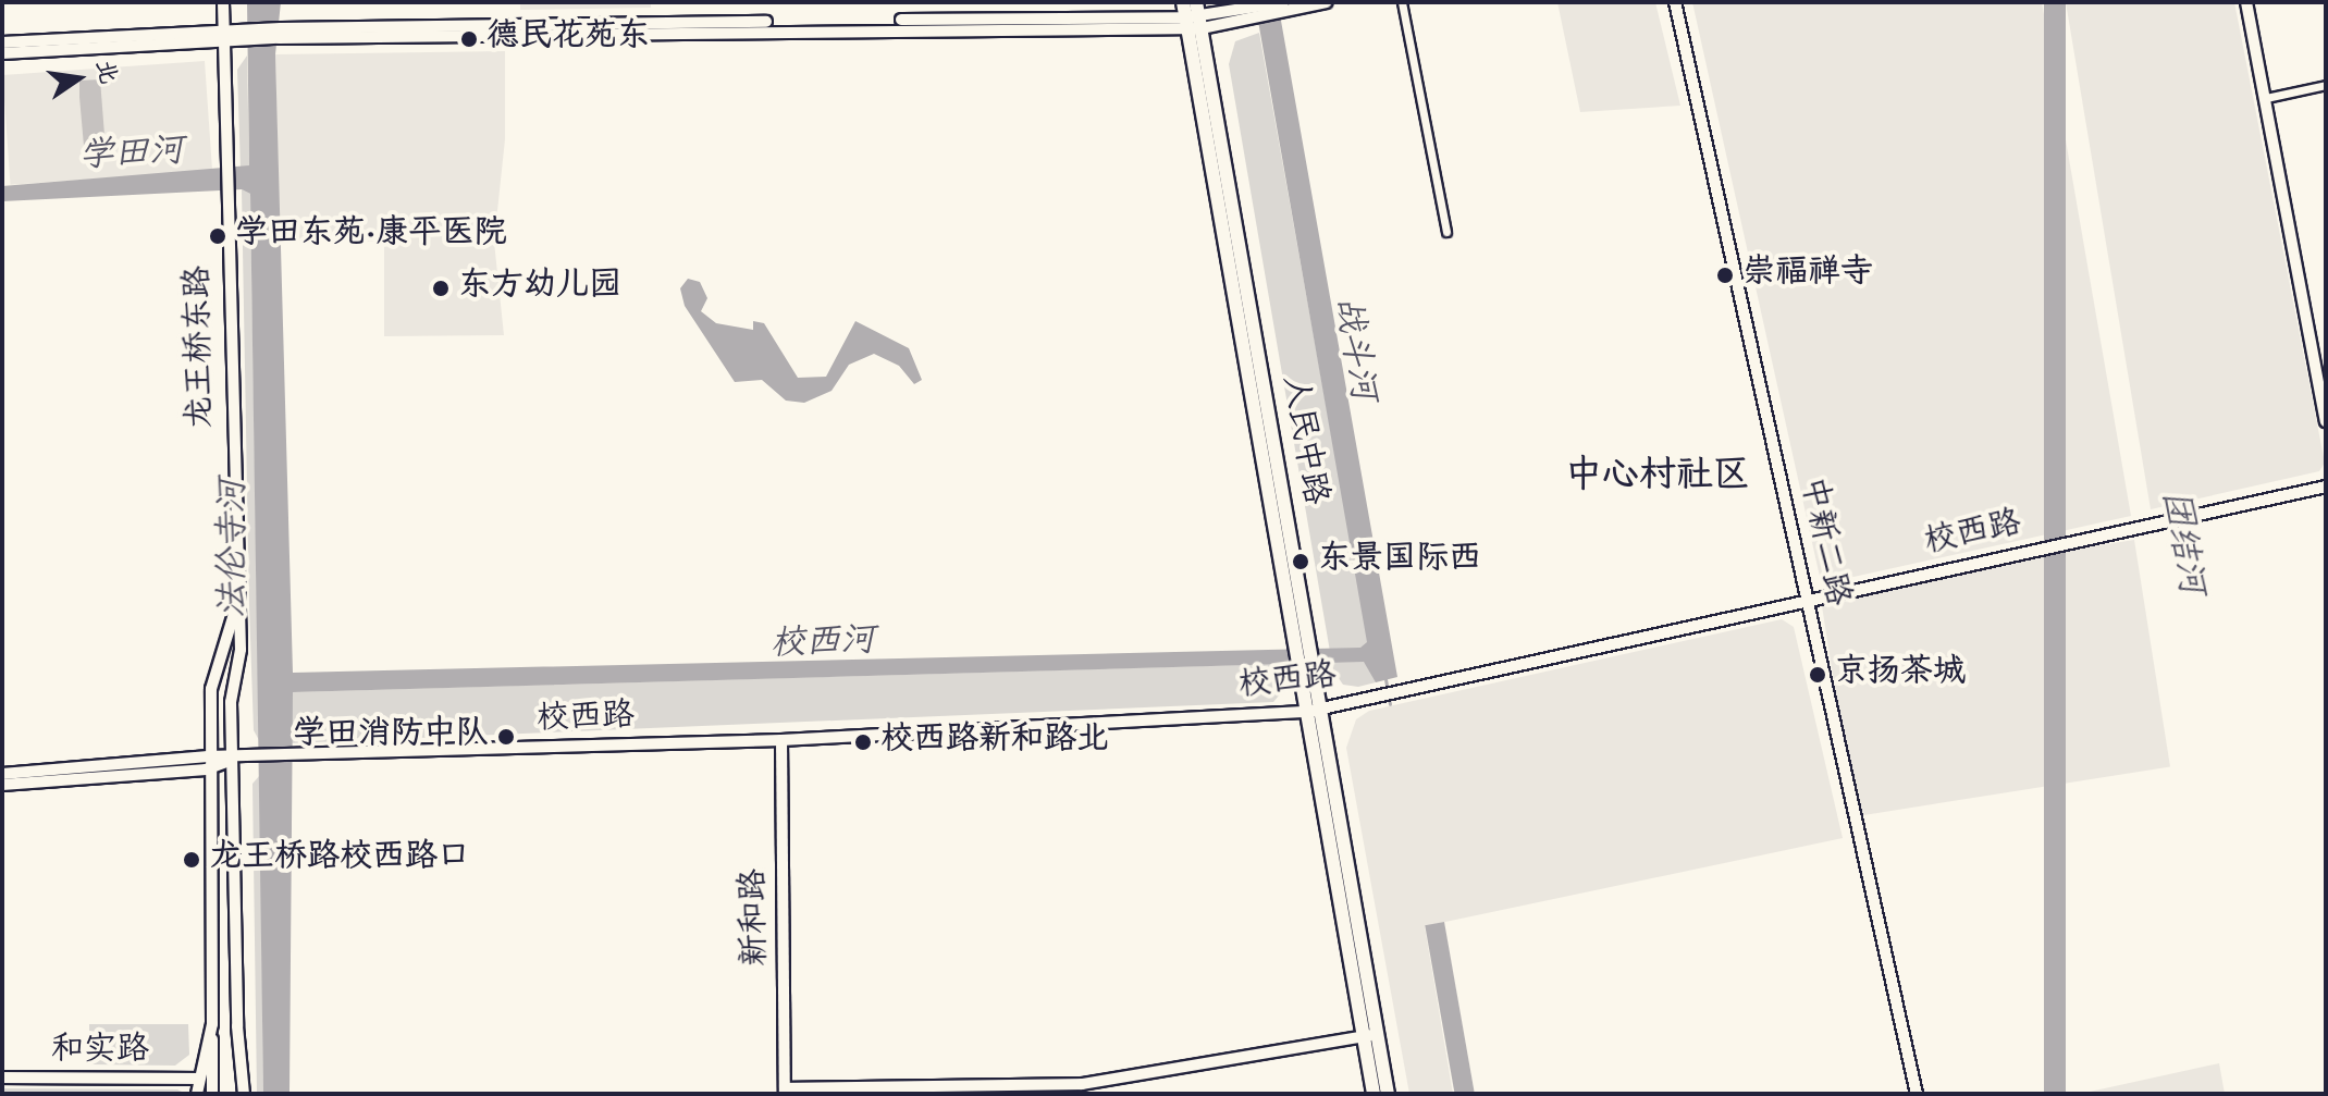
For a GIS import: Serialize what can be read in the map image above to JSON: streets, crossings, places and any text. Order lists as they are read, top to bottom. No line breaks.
{"streets":{"main road":["人民中路"],"street":["龙王桥东路","校西路","中新二路","新和路","和实路"]},"crossings":[["龙王桥东路","校西路"],["龙王桥东路","和实路"],["人民中路","校西路"],["校西路","中新二路"],["校西路","新和路"]],"districts":["中心村社区"],"water":["学田河","战斗河","团结河","法伦寺河","校西河"],"places":["德民花苑东","学田东苑·康平医院","崇福禅寺","东方幼儿园","东景国际西","京扬茶城","学田消防中队","校西路新和路北","龙王桥路校西路口"],"north":"right"}
